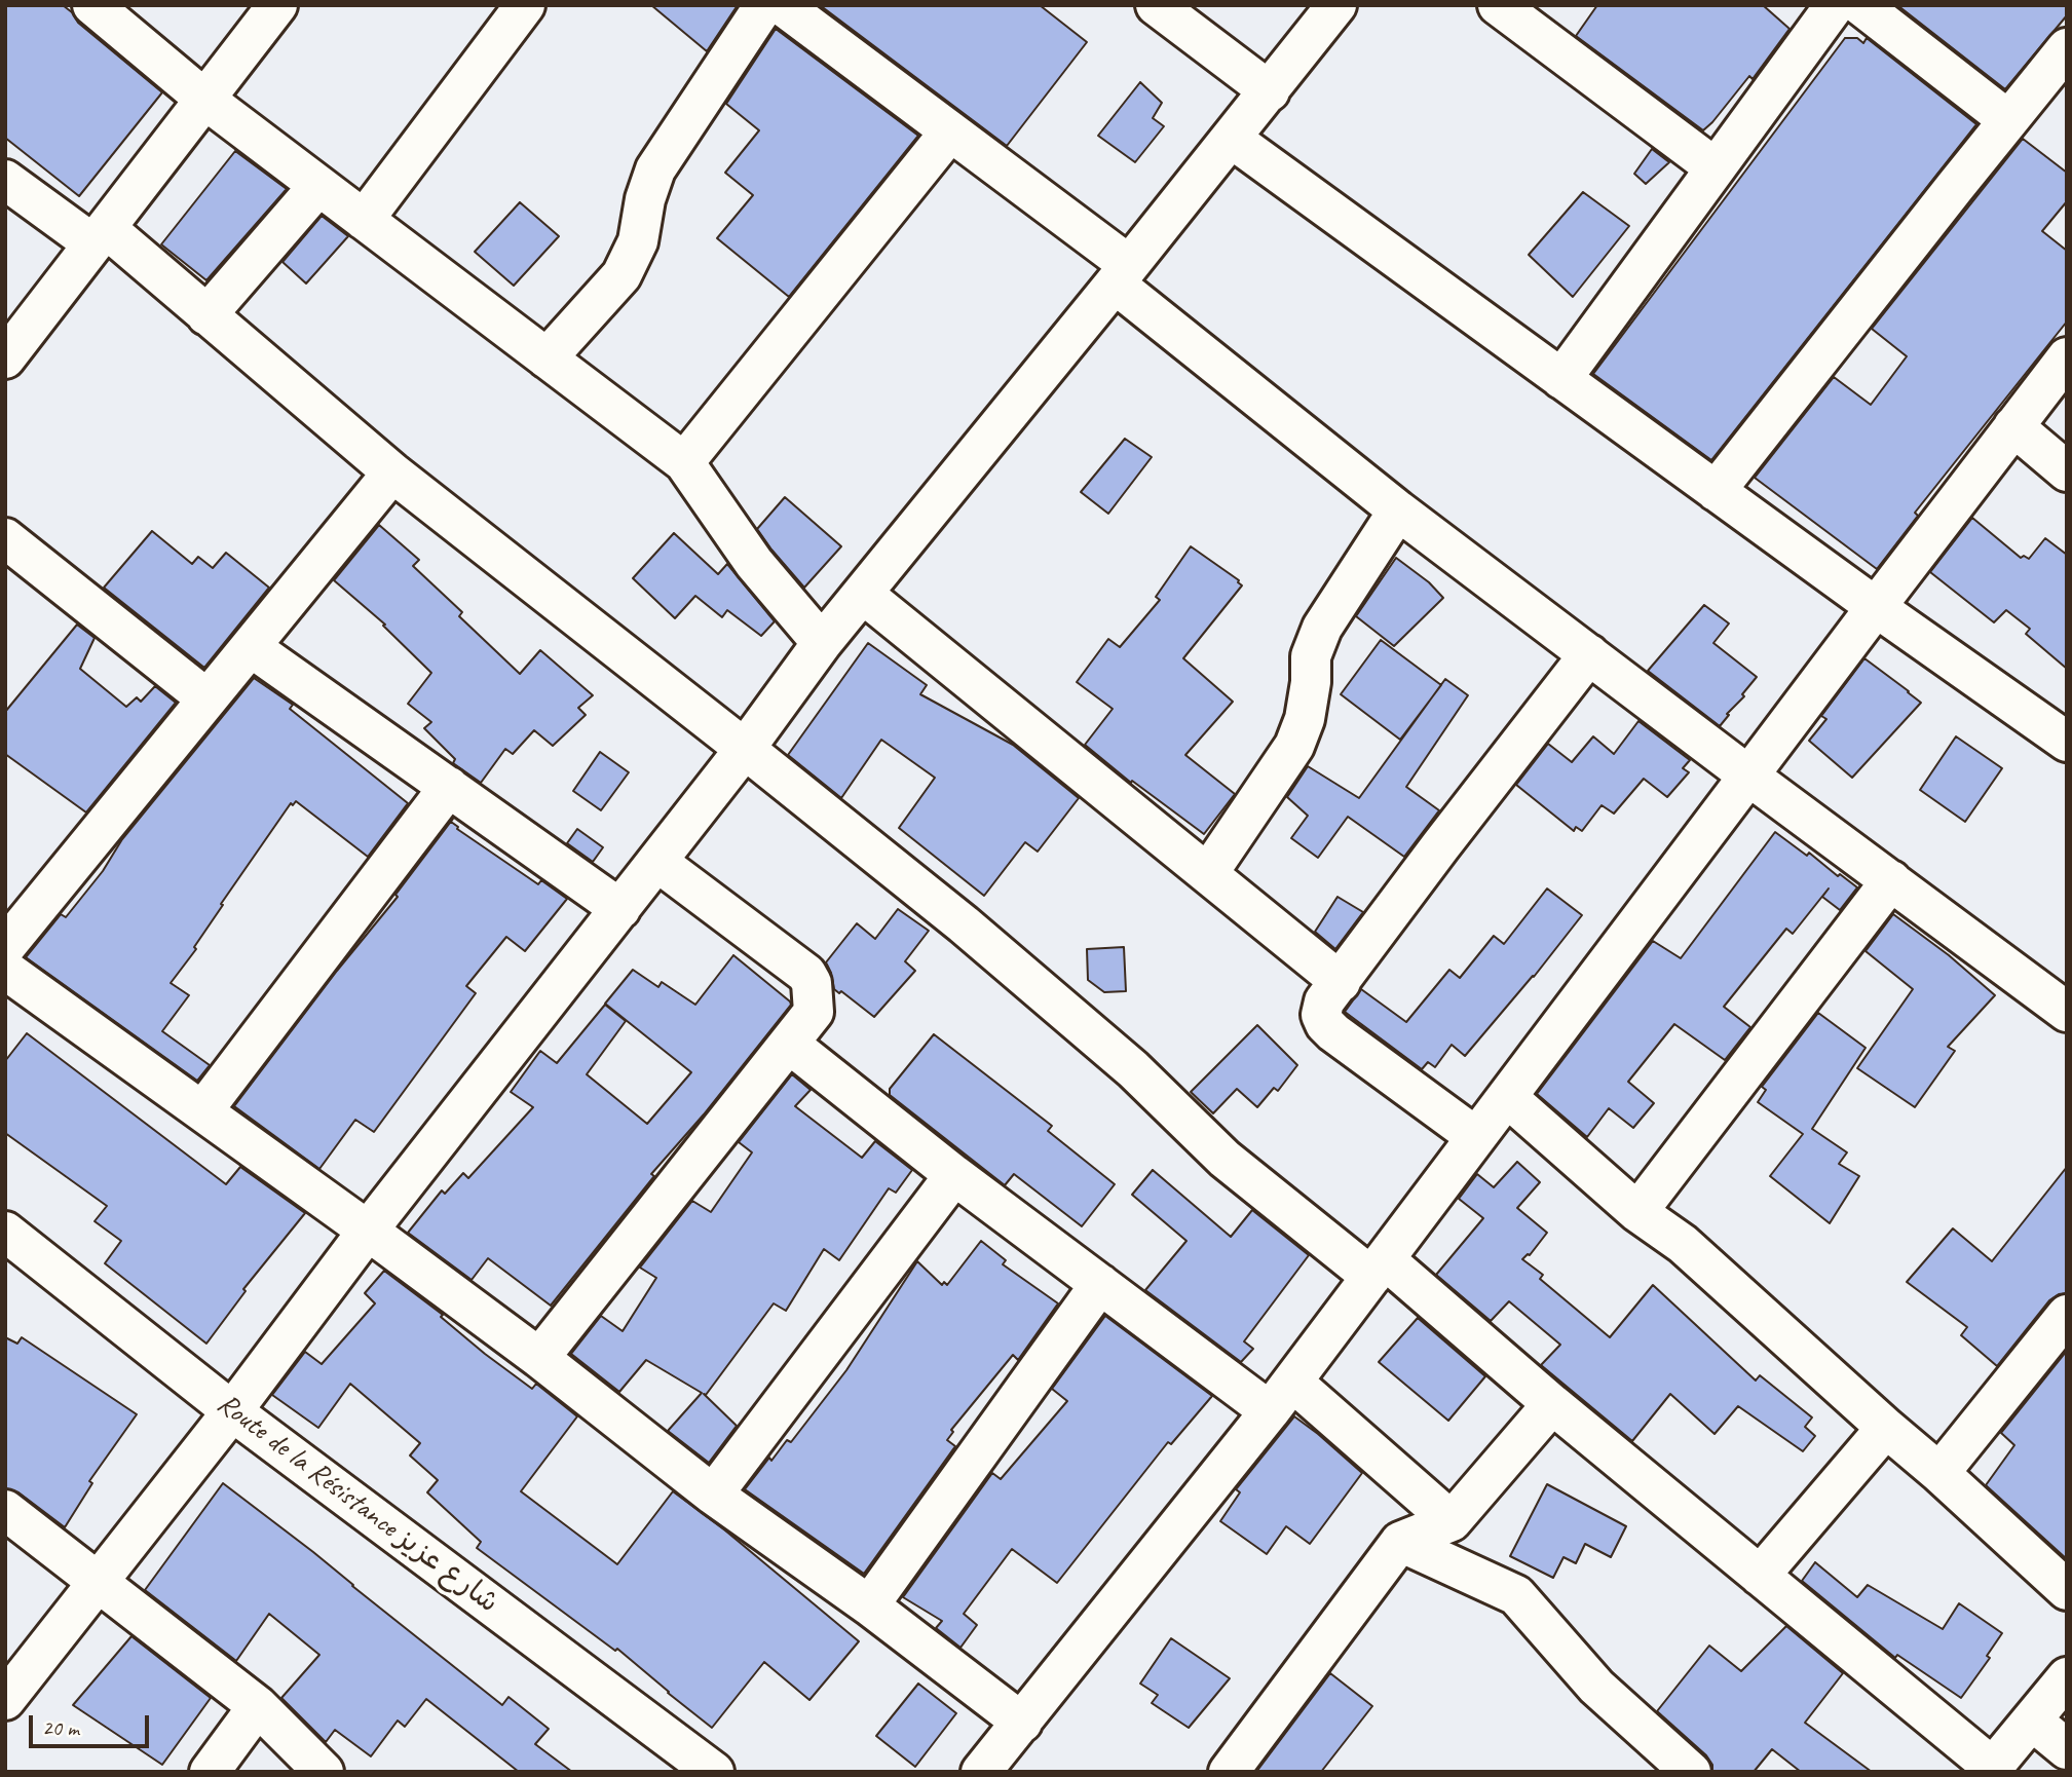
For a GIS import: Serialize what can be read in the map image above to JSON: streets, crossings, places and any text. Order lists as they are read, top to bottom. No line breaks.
{"streets":{"street":["Route de la Résistance شارع عزيز"]},"scale_bar":"20 m"}
